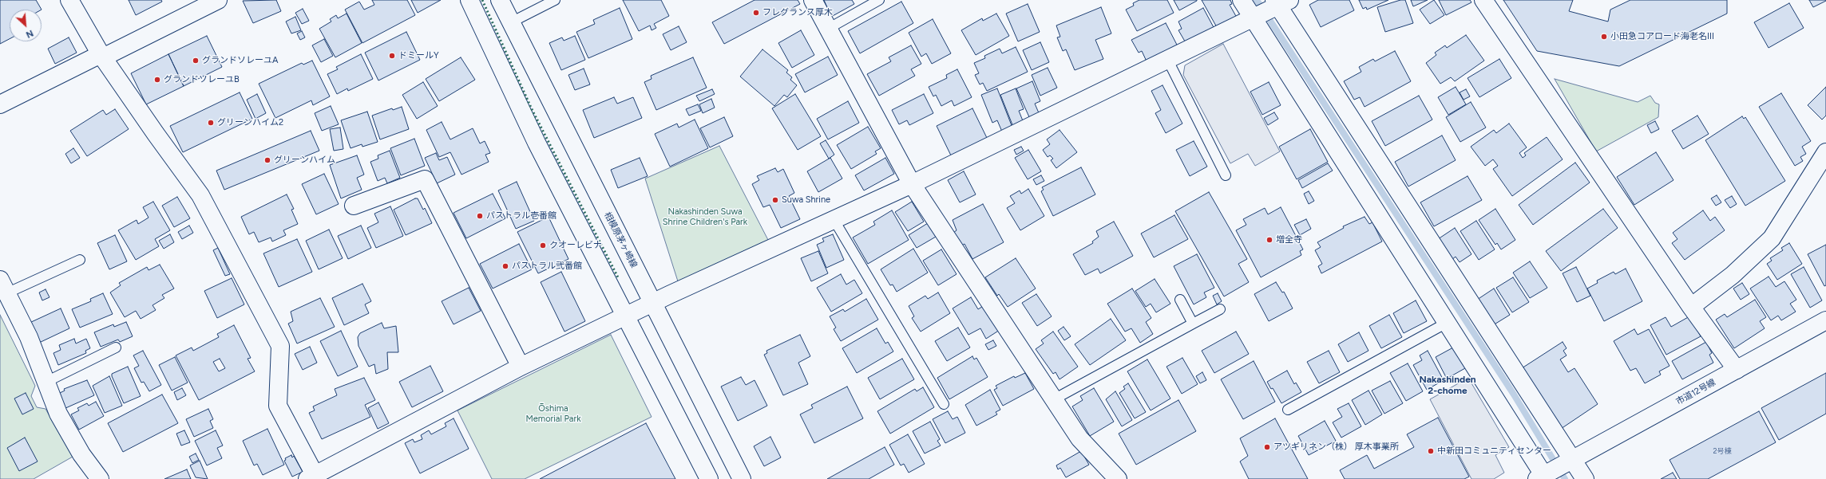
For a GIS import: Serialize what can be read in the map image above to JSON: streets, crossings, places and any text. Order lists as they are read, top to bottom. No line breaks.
{"streets":{"street":["相模原茅ヶ崎線","市道12号線"]},"districts":["Nakashinden 2-chome"],"parks":["Nakashinden Suwa Shrine Children's Park","Ōshima Memorial Park"],"places":["フレグランス厚木","小田急コアロード海老名III","ドミールY","グランドソレーユA","グランドソレーユB","グリーンハイム2","グリーンハイム","Suwa Shrine","パストラル壱番館","増全寺","クオーレビナ","パストラル弐番館","アツギリネン（株） 厚木事業所","中新田コミュニティセンター"],"house_numbers":["2号棟"],"north":"bottom right"}
